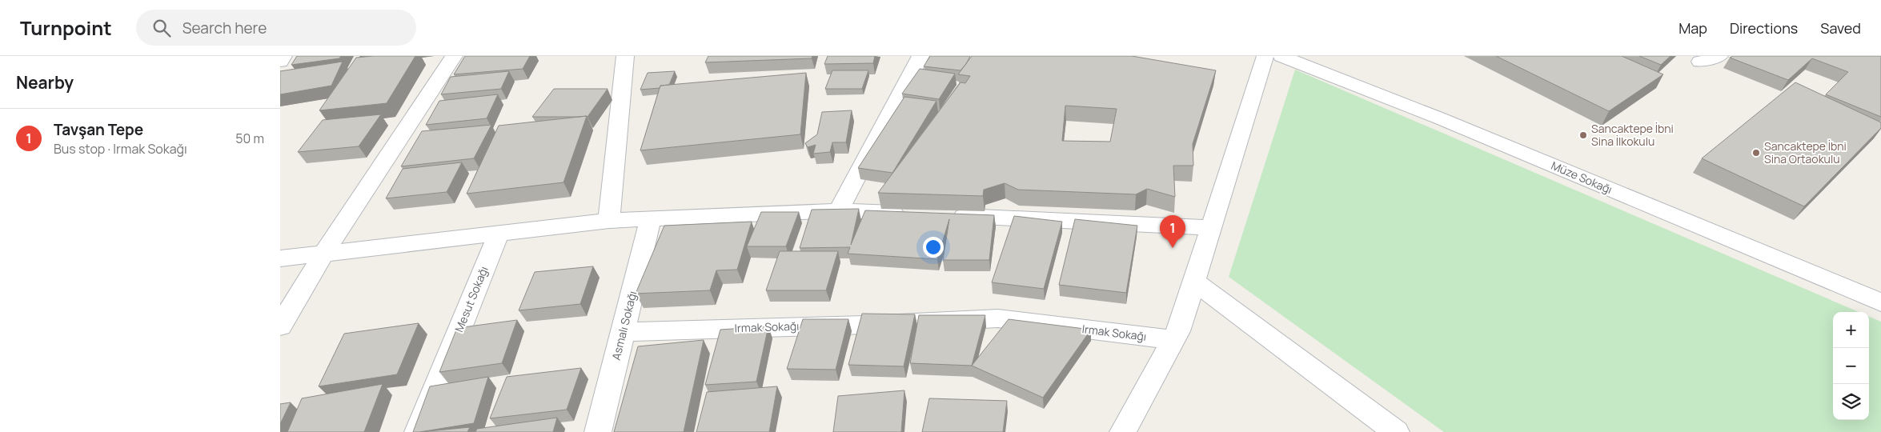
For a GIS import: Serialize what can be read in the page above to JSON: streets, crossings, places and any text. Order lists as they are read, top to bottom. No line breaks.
{"streets":{"street":["Müze Sokağı","Mesut Sokağı","Asmalı Sokağı","Irmak Sokağı"]},"crossings":[["Asmalı Sokağı","Irmak Sokağı"]],"places":["Sancaktepe İbni Sina İlkokulu","Sancaktepe İbni Sina Ortaokulu"],"page":{"header":"Turnpoint","search":"Search here","nav":["Map","Directions","Saved"],"heading":"Nearby","list":[{"mark":"1","name":"Tavşan Tepe","note":"Bus stop · Irmak Sokağı","value":"50 m"}],"pins":"1","map_buttons":["+","−"]}}
